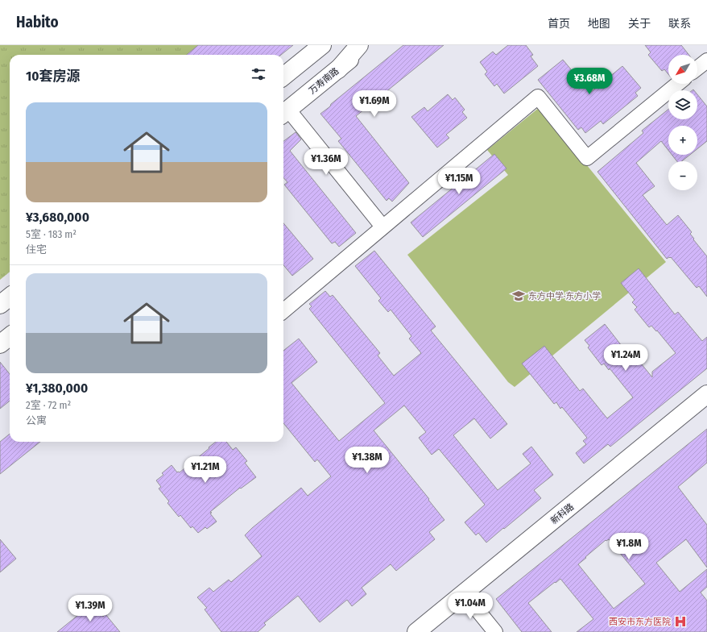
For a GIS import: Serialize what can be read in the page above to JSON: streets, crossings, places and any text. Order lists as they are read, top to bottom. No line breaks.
{"streets":{"street":["万寿南路","新科路"]},"places":{"school or university":["东方中学·东方小学"],"hospital":["西安市东方医院"]},"north":"bottom left","page":{"header":"Habito","nav":["首页","地图","关于","联系"],"map_buttons":["+","−"],"heading":"10套房源","price":["¥3.68M","¥1.69M","¥1.36M","¥1.15M","¥1.24M","¥1.38M","¥1.21M","¥1.8M","¥1.04M","¥1.39M"],"list":[{"name":"¥3,680,000","note":"5室 · 183 m² · 住宅"},{"name":"¥1,380,000","note":"2室 · 72 m² · 公寓"}]}}
